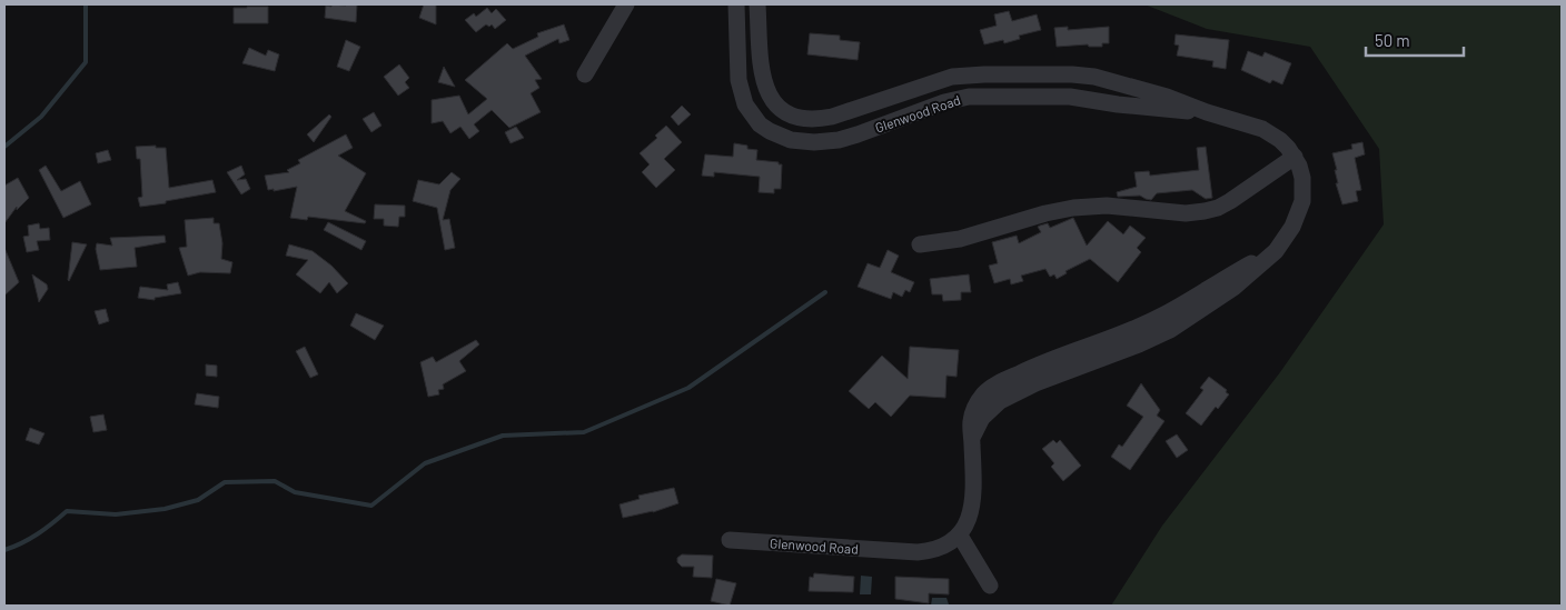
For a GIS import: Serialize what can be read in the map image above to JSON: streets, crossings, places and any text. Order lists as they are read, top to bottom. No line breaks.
{"streets":{"street":["Glenwood Road"]},"scale_bar":"50 m"}
